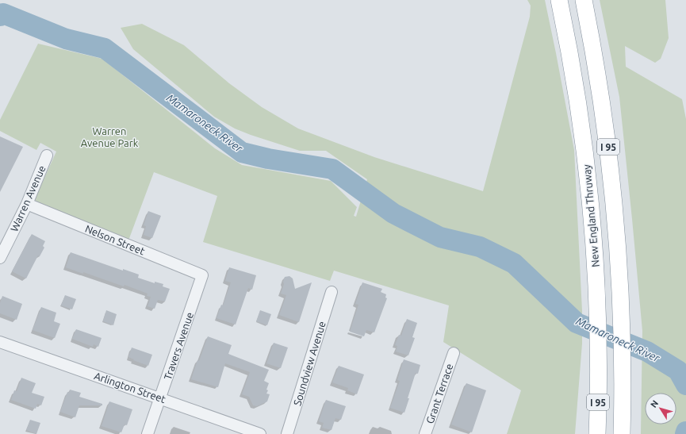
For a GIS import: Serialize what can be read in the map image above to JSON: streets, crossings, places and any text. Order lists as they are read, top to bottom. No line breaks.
{"streets":{"highway":["I 95","New England Thruway"],"street":["Warren Avenue","Nelson Street","Travers Avenue","Soundview Avenue","Arlington Street","Grant Terrace"]},"crossings":[["Warren Avenue","Nelson Street"],["Nelson Street","Travers Avenue"],["Travers Avenue","Arlington Street"]],"water":["Mamaroneck River"],"parks":["Warren Avenue Park"],"north":"top left"}
